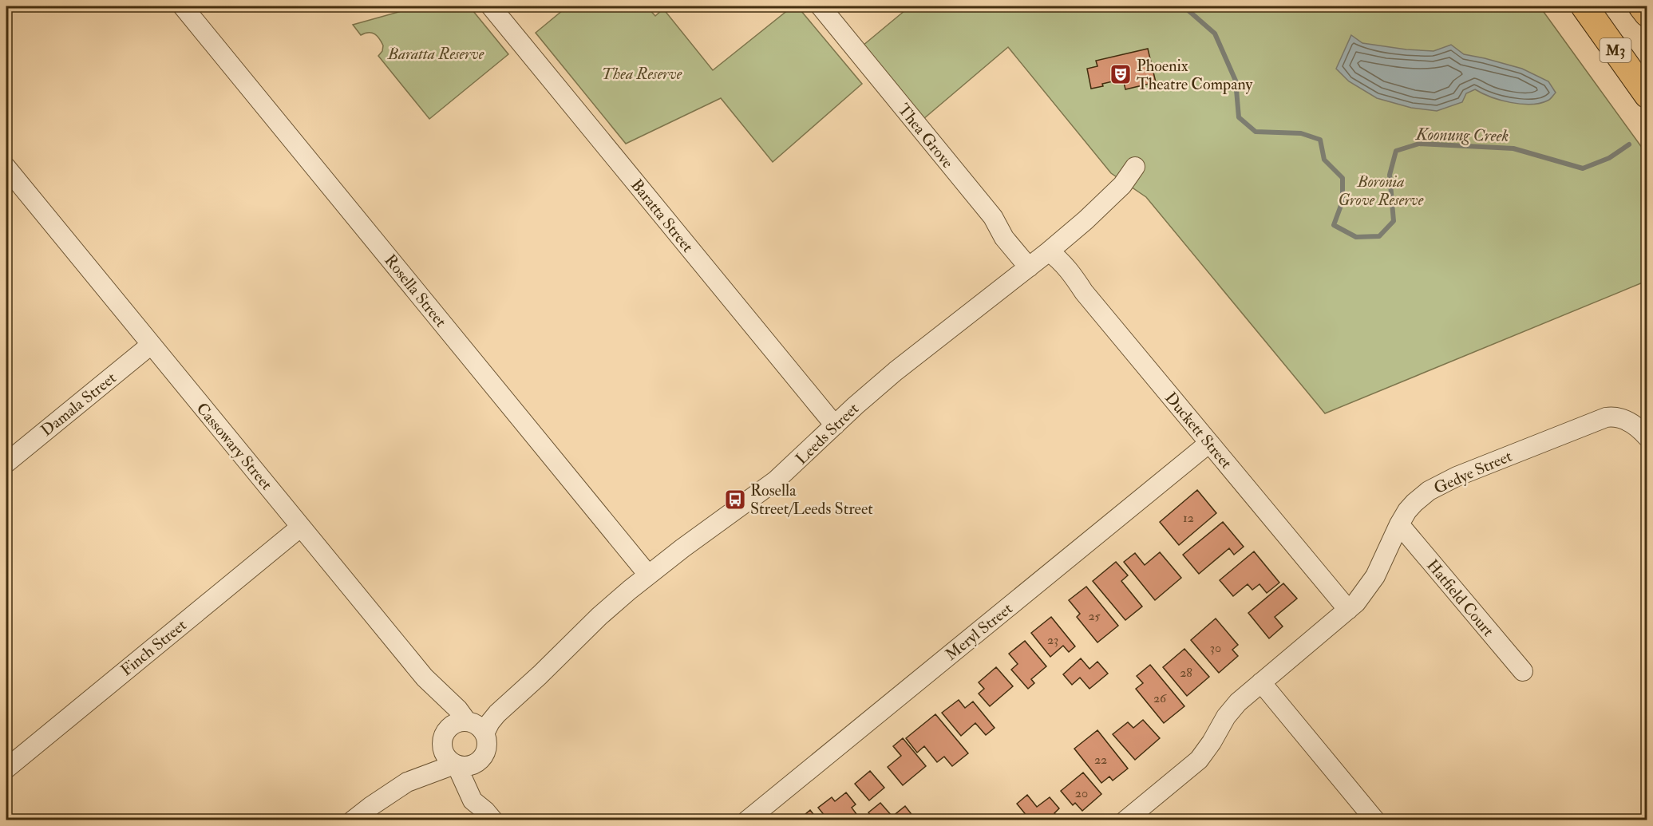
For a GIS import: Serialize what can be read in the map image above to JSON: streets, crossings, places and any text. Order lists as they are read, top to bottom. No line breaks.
{"streets":{"highway":["M3"],"street":["Thea Grove","Baratta Street","Rosella Street","Damala Street","Duckett Street","Leeds Street","Cassowary Street","Gedye Street","Hatfield Court","Meryl Street","Finch Street"]},"crossings":[["Thea Grove","Leeds Street"],["Baratta Street","Leeds Street"],["Rosella Street","Leeds Street"],["Damala Street","Cassowary Street"],["Duckett Street","Leeds Street"],["Duckett Street","Gedye Street"],["Duckett Street","Meryl Street"],["Leeds Street","Cassowary Street"],["Cassowary Street","Finch Street"],["Gedye Street","Hatfield Court"]],"water":["Koonung Creek"],"parks":["Baratta Reserve","Thea Reserve","Boronia Grove Reserve"],"places":{"theatre":["Phoenix Theatre Company"],"bus stop":["Rosella Street/Leeds Street"]},"house_numbers":["12","25","23","30","28","26","22","20"]}
